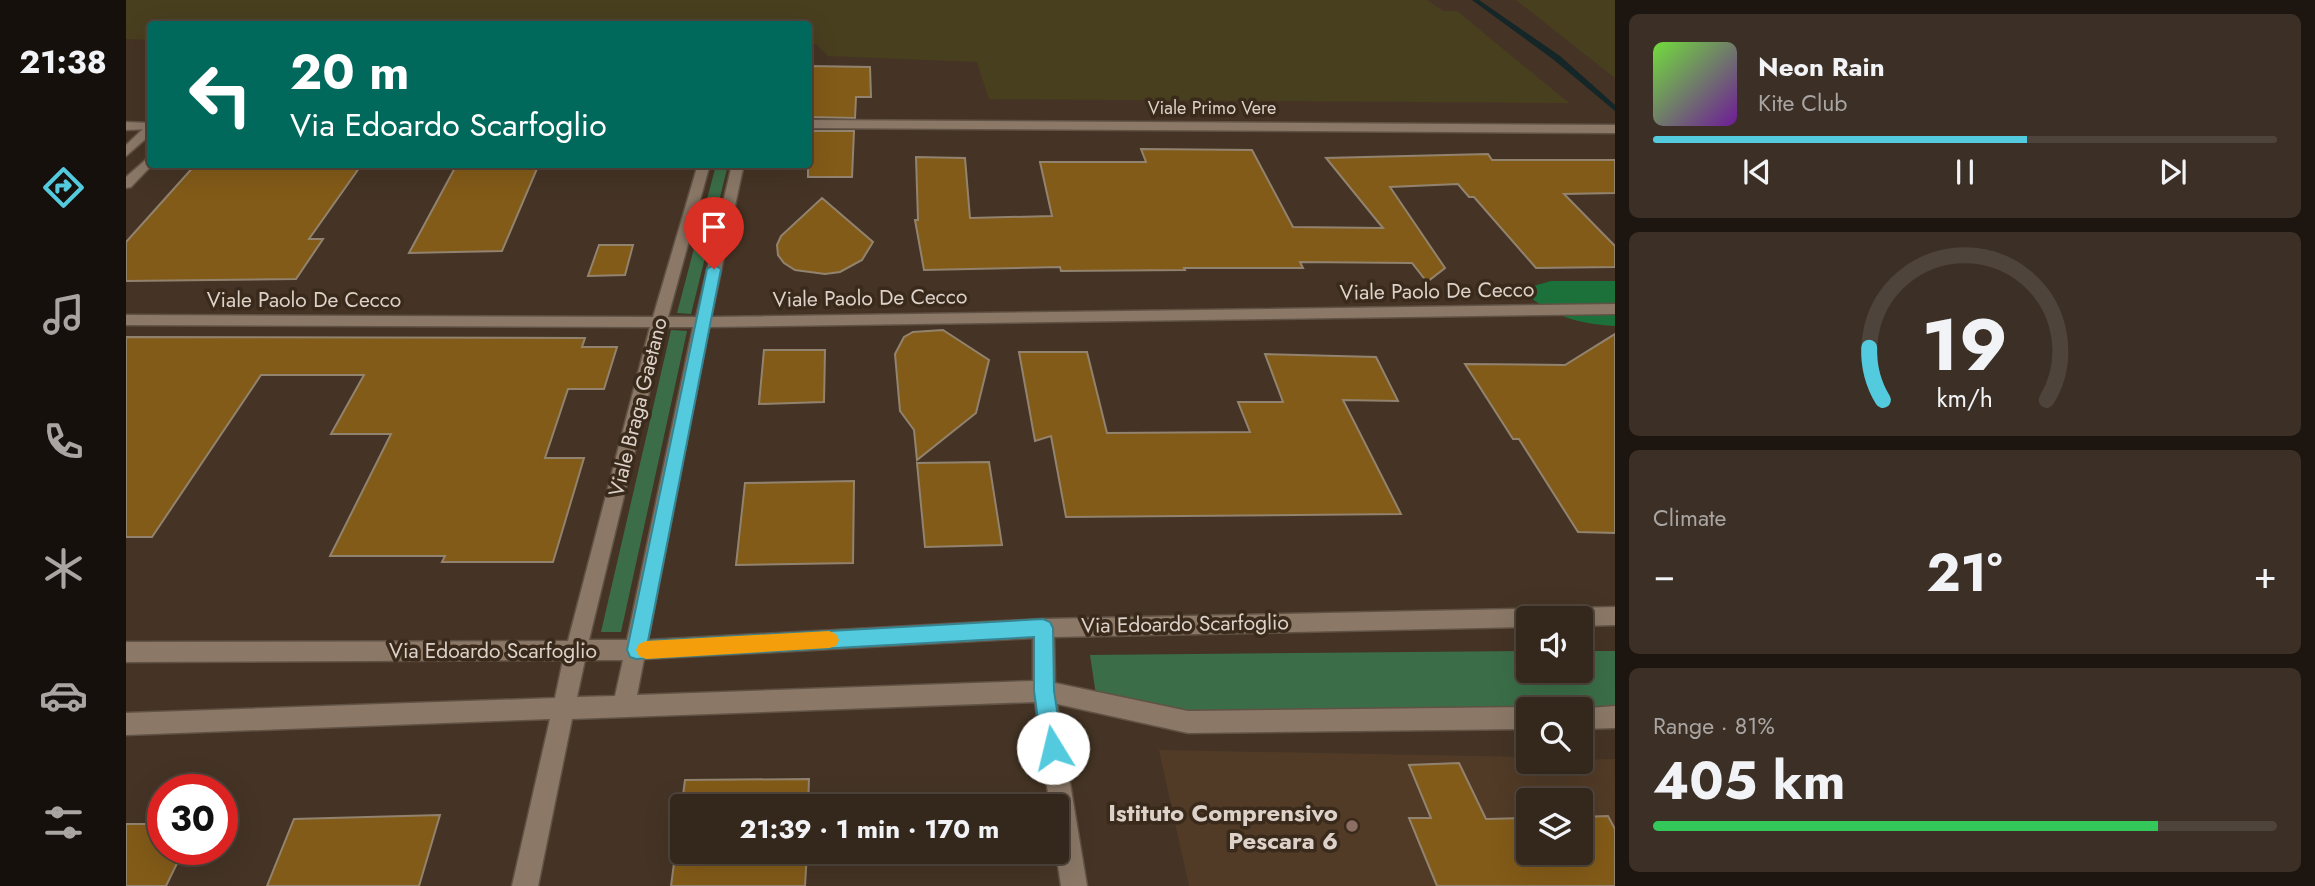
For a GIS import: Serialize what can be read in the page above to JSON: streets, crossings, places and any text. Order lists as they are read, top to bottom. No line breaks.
{"streets":{"street":["Viale Primo Vere","Viale Paolo De Cecco","Viale Braga Gaetano","Via Edoardo Scarfoglio"]},"crossings":[["Viale Paolo De Cecco","Viale Braga Gaetano"],["Viale Braga Gaetano","Via Edoardo Scarfoglio"]],"places":["Istituto Comprensivo Pescara 6"],"page":{"tabs":"21:38","turn":["20 m","Via Edoardo Scarfoglio"],"song":["Neon Rain","Kite Club"],"tile":["Climate",["Range · 81%","405 km"]],"heat":["−","21°","+"],"limit":"30","trip":"21:39 · 1 min · 170 m","gauge":["19","km/h"]}}
